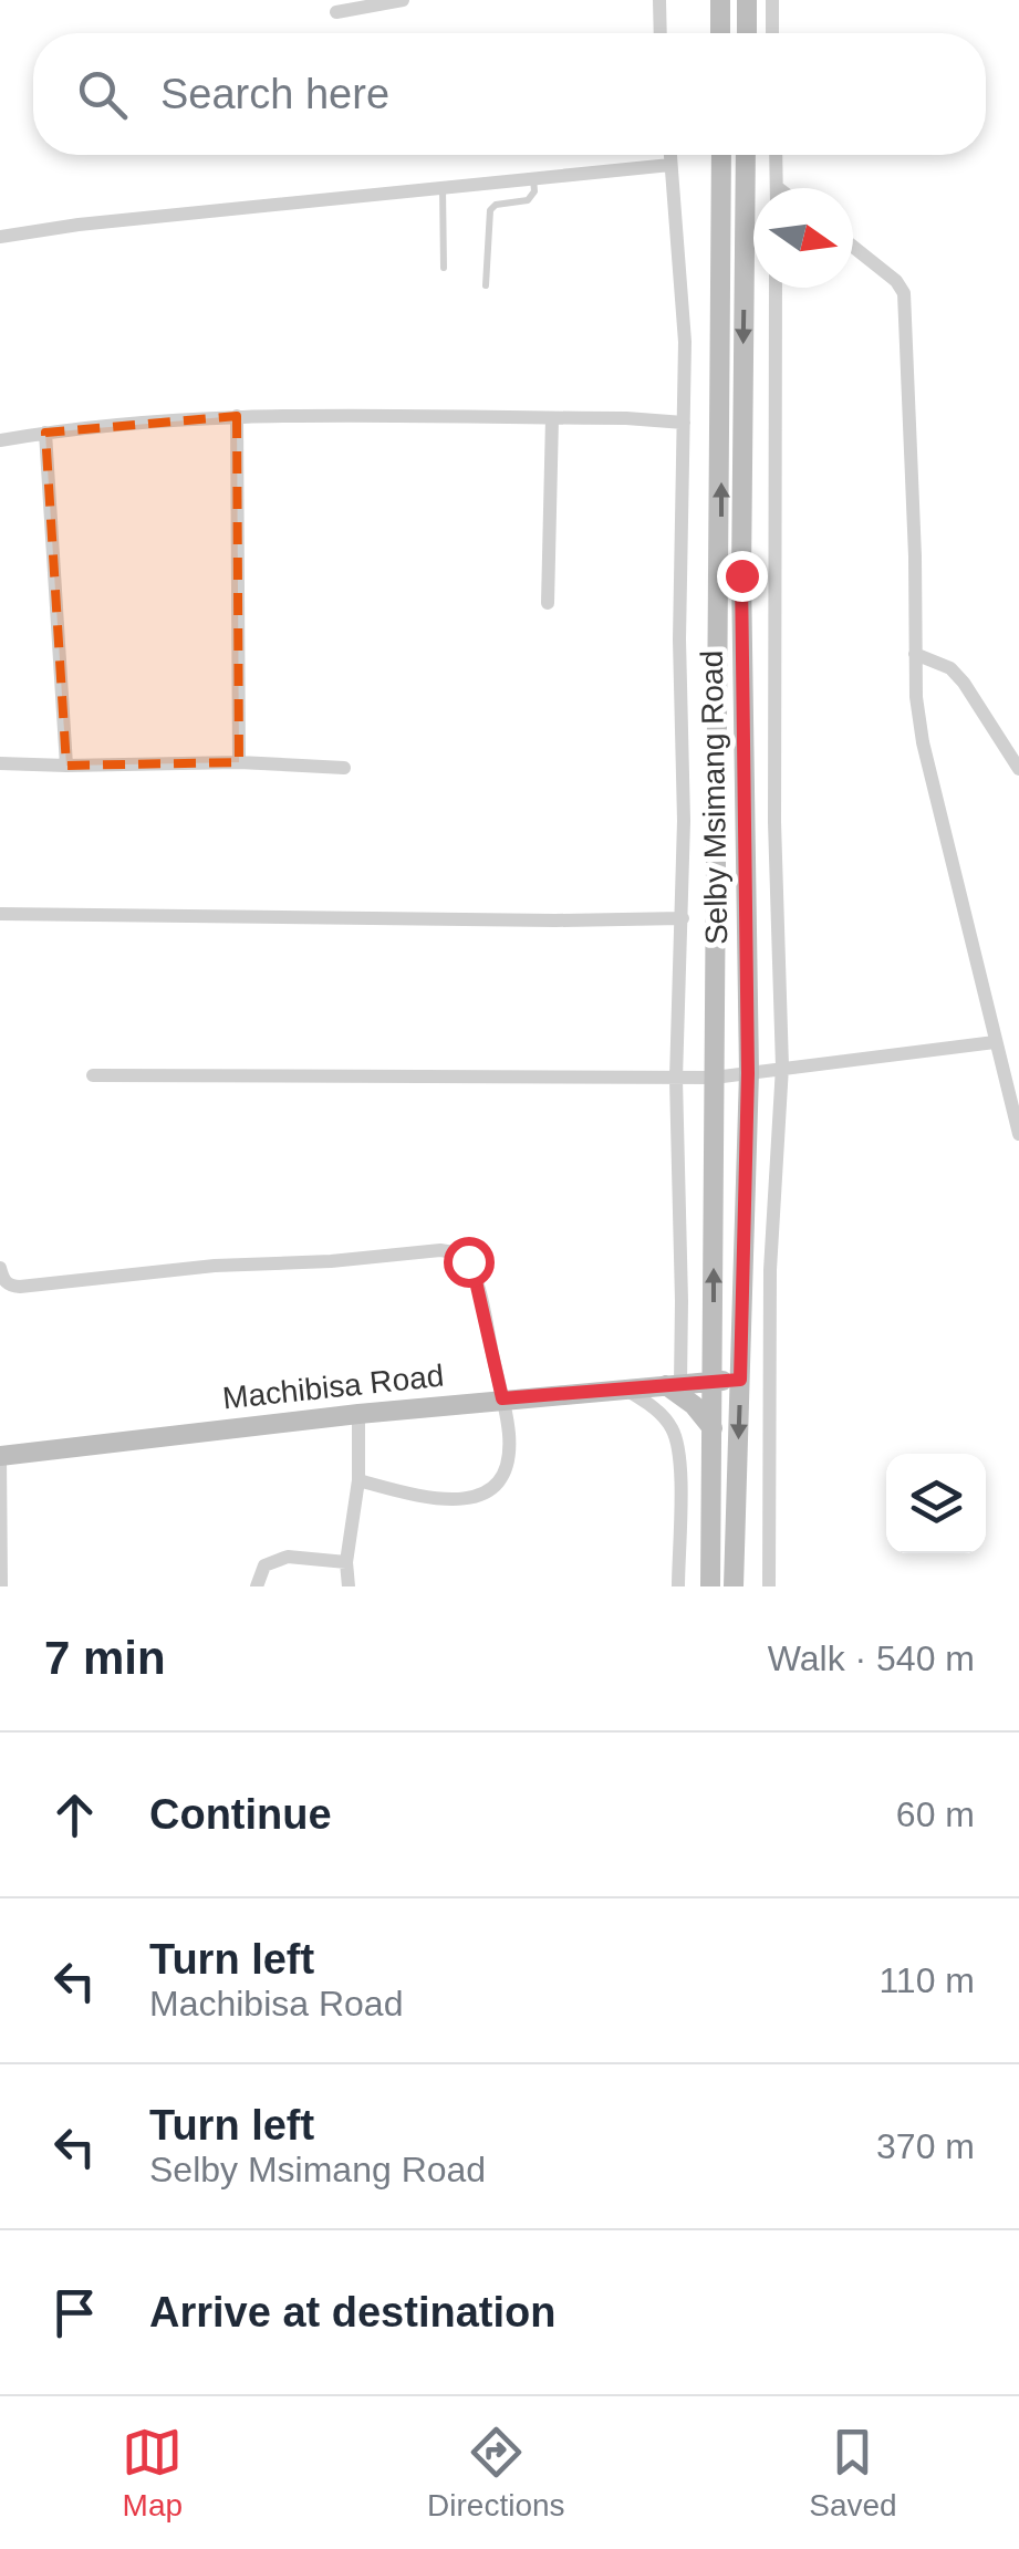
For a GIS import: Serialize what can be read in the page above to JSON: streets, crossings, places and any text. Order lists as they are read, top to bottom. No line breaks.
{"streets":{"main road":["Selby Msimang Road","Machibisa Road"]},"crossings":[["Selby Msimang Road","Machibisa Road"]],"north":"right","page":{"search":"Search here","heading":["7 min","Walk · 540 m"],"list":[["Continue","60 m"],["Turn left","Machibisa Road","110 m"],["Turn left","Selby Msimang Road","370 m"],"Arrive at destination"],"nav":["Map","Directions","Saved"]}}
